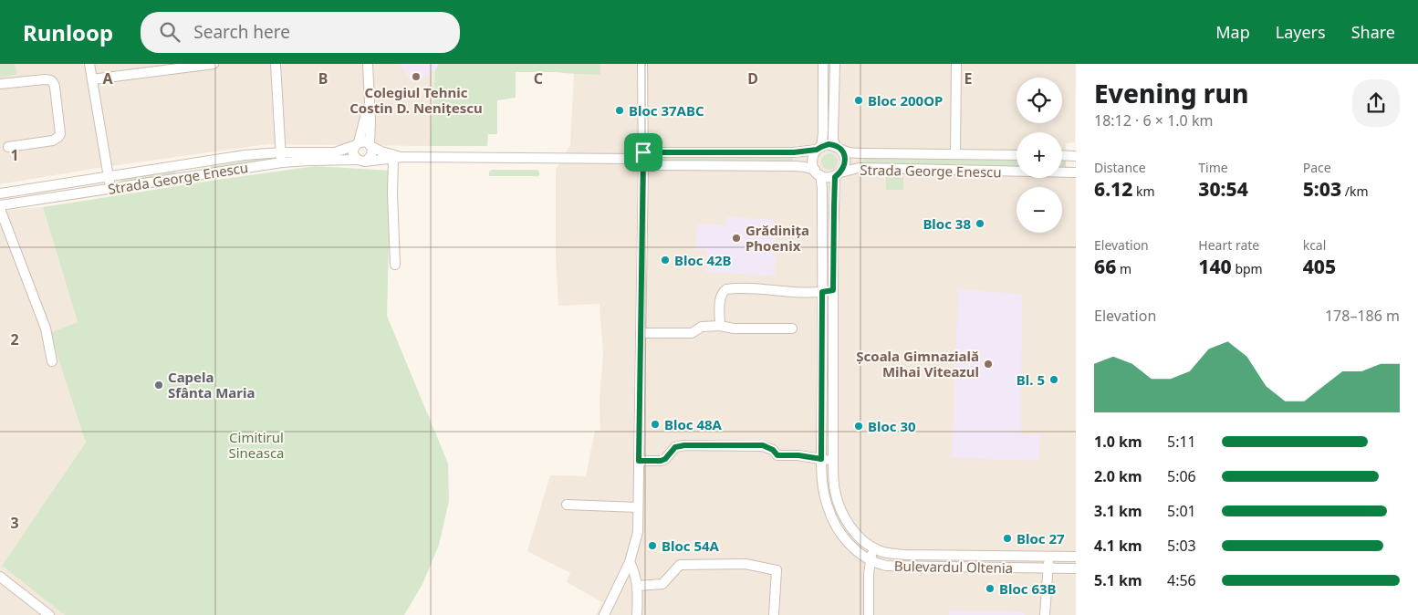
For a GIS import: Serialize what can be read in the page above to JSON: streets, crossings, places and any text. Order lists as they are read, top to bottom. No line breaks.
{"streets":{"street":["Strada George Enescu","Bulevardul Oltenia"]},"crossings":[["Strada George Enescu","Bulevardul Oltenia"]],"parks":["Cimitirul Sineasca"],"places":["Colegiul Tehnic Costin D. Nenițescu","Bloc 200OP","Bloc 37ABC","Bloc 38","Grădinița Phoenix","Bloc 42B","Școala Gimnazială Mihai Viteazul","Bl. 5","Capela Sfânta Maria","Bloc 48A","Bloc 30","Bloc 27","Bloc 54A","Bloc 63B"],"page":{"header":"Runloop","search":"Search here","nav":["Map","Layers","Share"],"heading":["Evening run","18:12 · 6 × 1.0 km"],"map_buttons":["+","−"],"stats":[["Distance","6.12 km"],["Time","30:54"],["Pace","5:03 /km"],["Elevation","66 m"],["Heart rate","140 bpm"],["kcal","405"]],"chart":["Elevation","178–186 m"],"list":[{"name":"1.0 km","note":"5:11"},{"name":"2.0 km","note":"5:06"},{"name":"3.1 km","note":"5:01"},{"name":"4.1 km","note":"5:03"},{"name":"5.1 km","note":"4:56"}]},"grid":{"columns":["A","B","C","D","E"],"rows":["1","2","3"]}}
